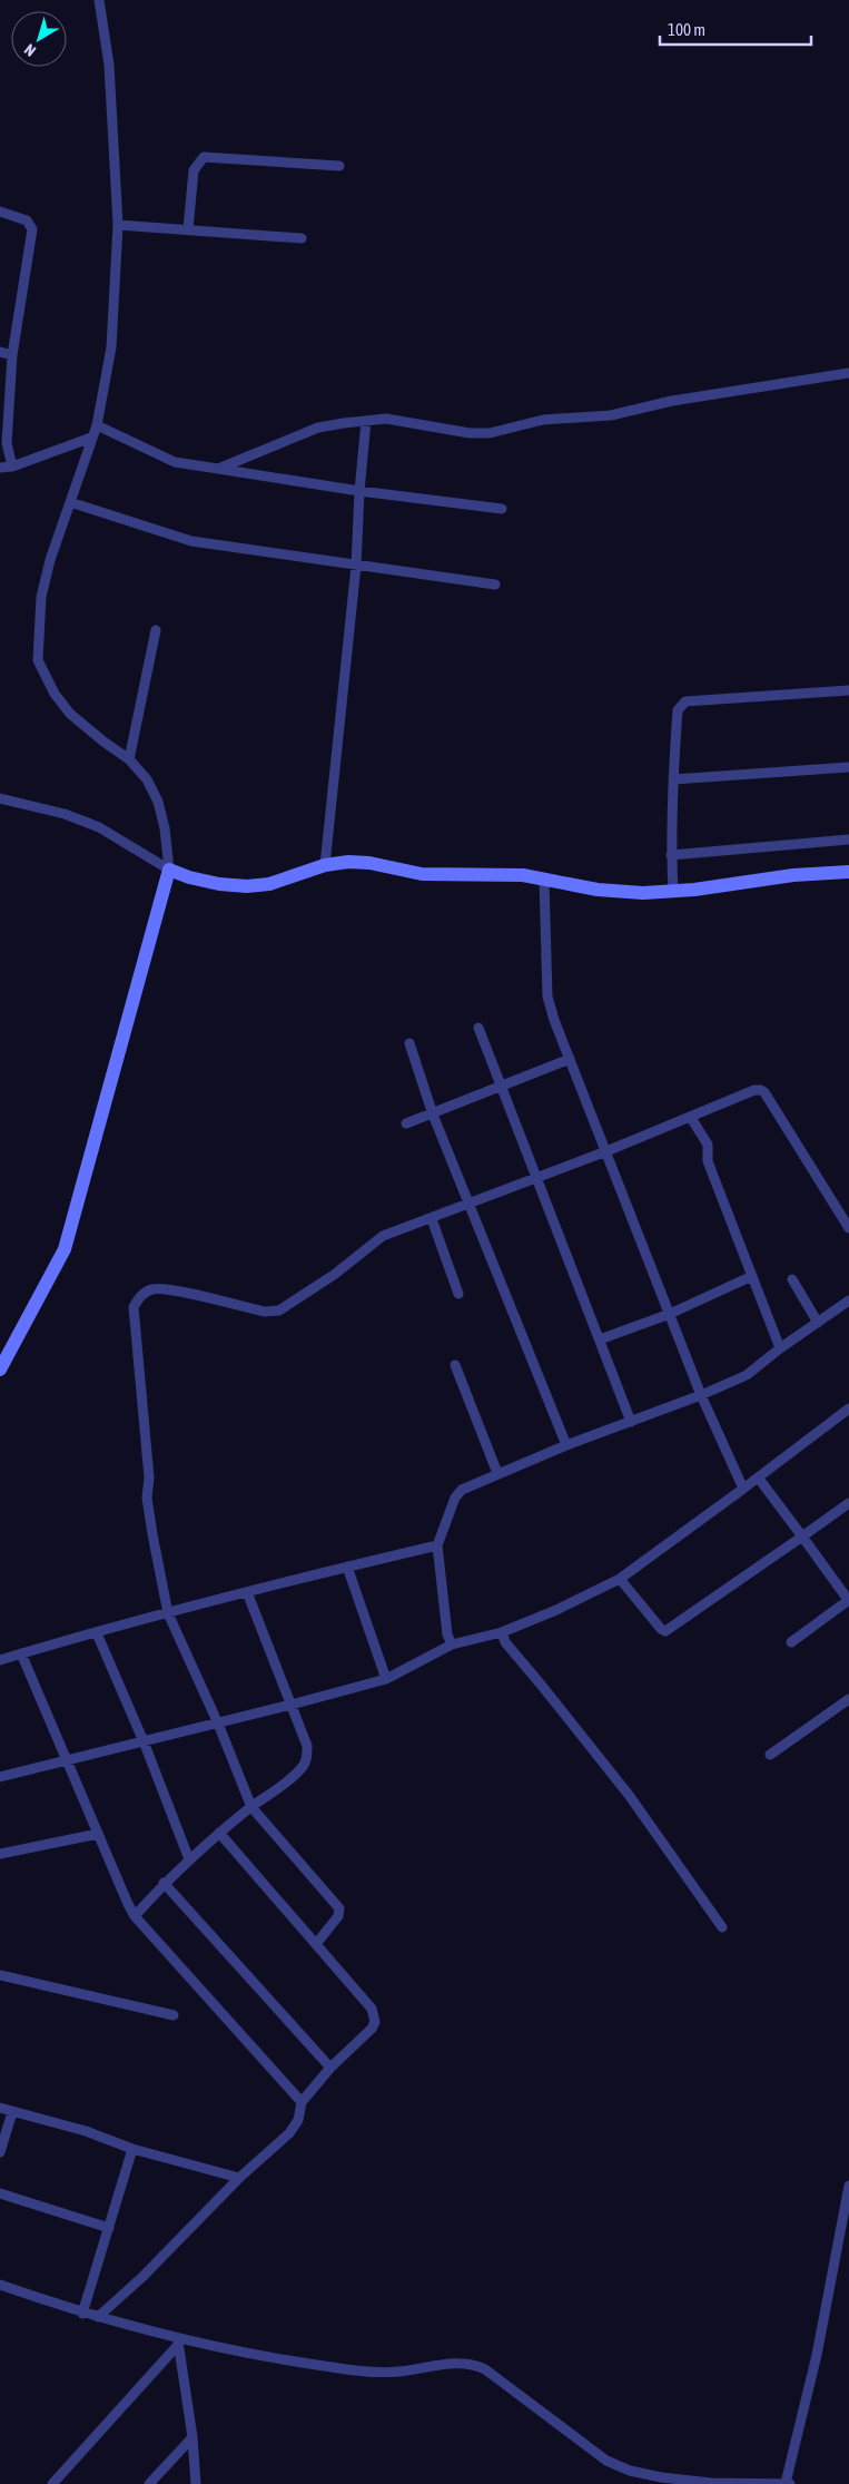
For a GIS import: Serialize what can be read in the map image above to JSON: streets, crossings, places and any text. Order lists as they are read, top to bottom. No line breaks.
{"scale_bar":"100 m","north":"bottom left"}
